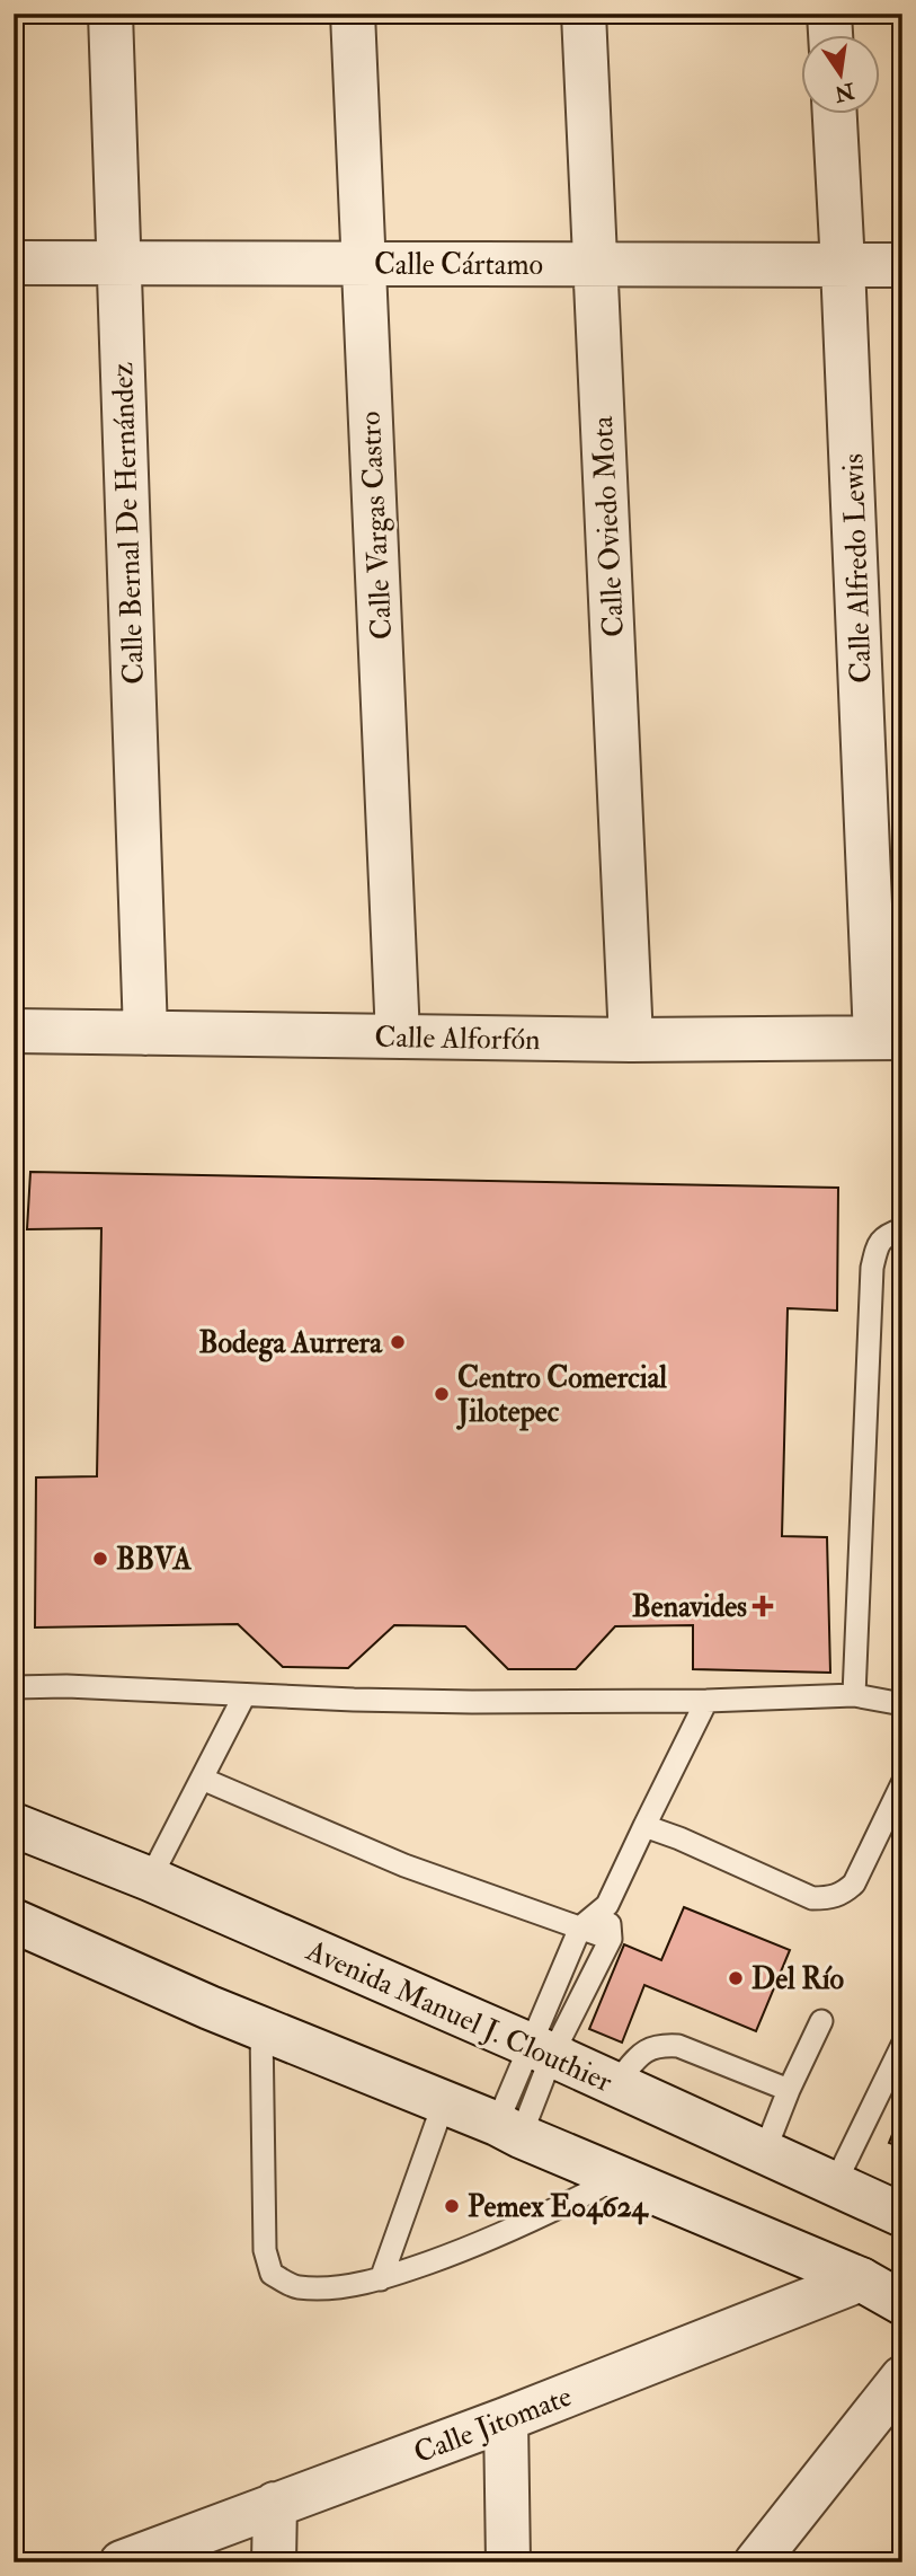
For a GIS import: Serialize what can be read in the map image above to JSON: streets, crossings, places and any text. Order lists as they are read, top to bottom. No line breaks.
{"streets":{"street":["Calle Cártamo","Calle Bernal De Hernández","Calle Vargas Castro","Calle Oviedo Mota","Calle Alfredo Lewis","Calle Alforfón","Avenida Manuel J. Clouthier","Calle Jitomate"]},"crossings":[["Calle Cártamo","Calle Bernal De Hernández"],["Calle Cártamo","Calle Vargas Castro"],["Calle Cártamo","Calle Oviedo Mota"],["Calle Cártamo","Calle Alfredo Lewis"],["Calle Bernal De Hernández","Calle Alforfón"],["Calle Vargas Castro","Calle Alforfón"],["Calle Oviedo Mota","Calle Alforfón"],["Calle Alfredo Lewis","Calle Alforfón"]],"places":{"other":["Bodega Aurrera","Centro Comercial Jilotepec","BBVA","Del Río","Pemex E04624"],"health":["Benavides"]},"north":"bottom"}
